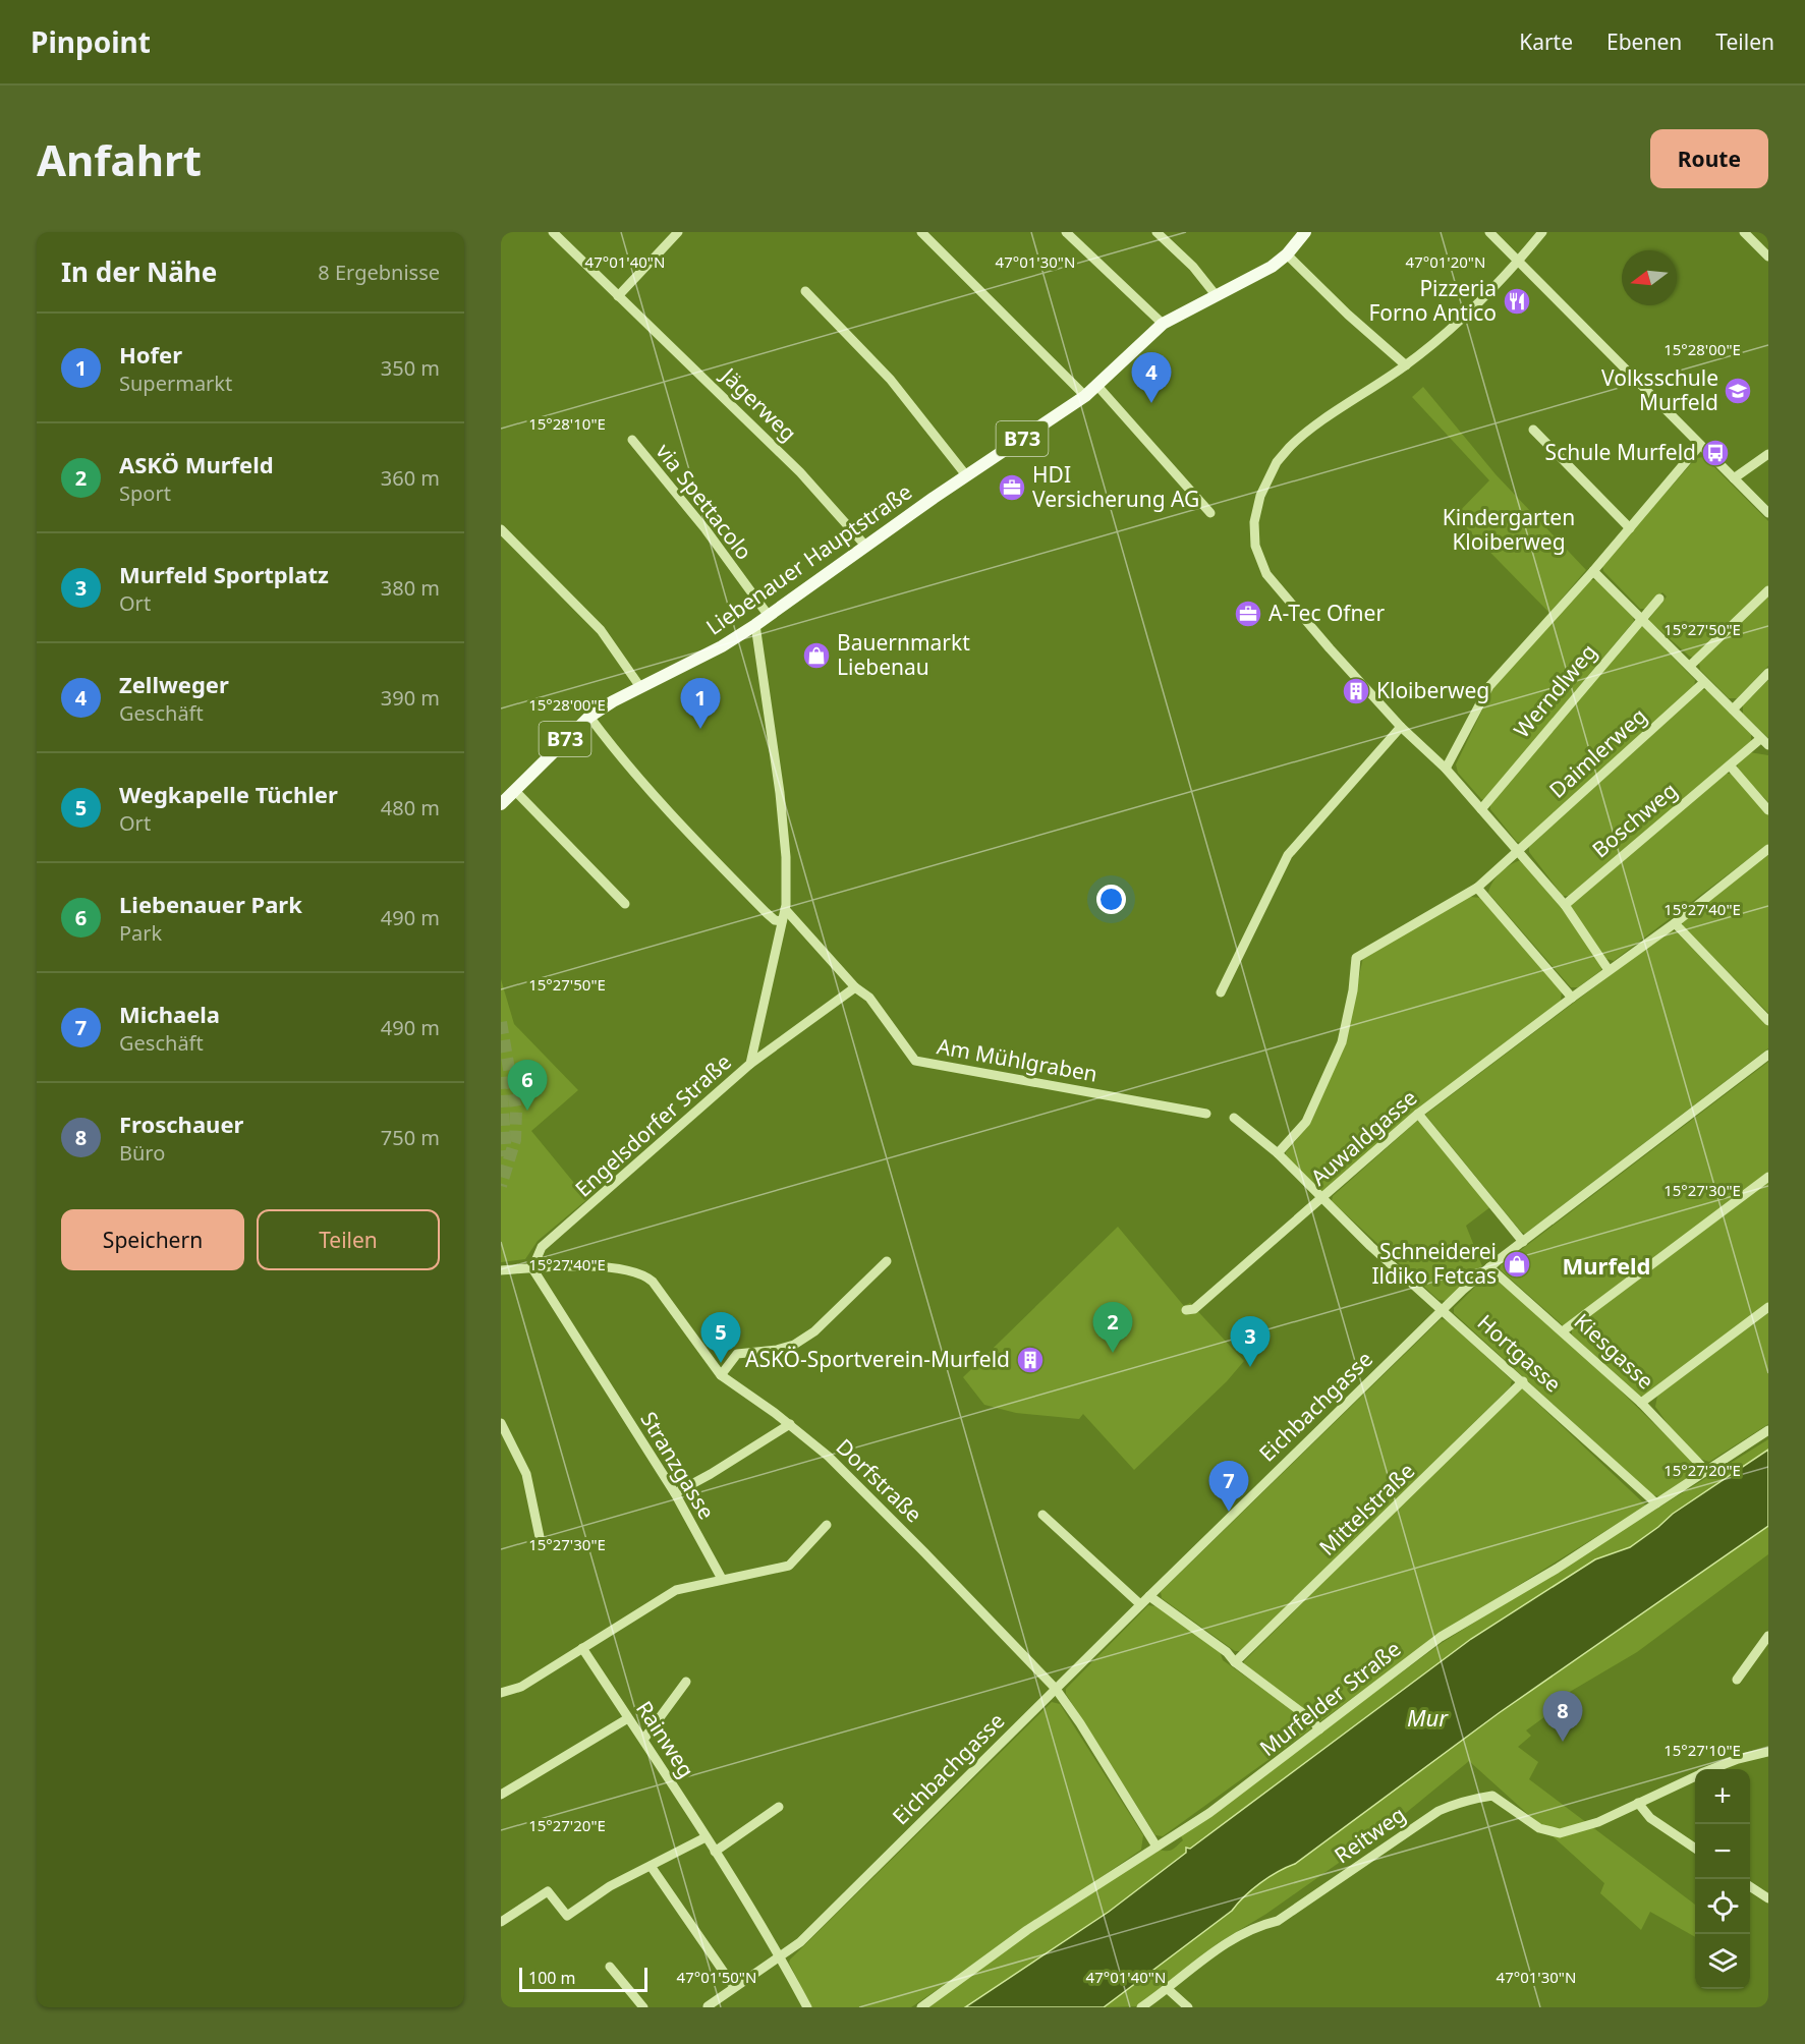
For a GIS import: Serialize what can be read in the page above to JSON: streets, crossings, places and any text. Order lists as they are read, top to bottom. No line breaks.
{"streets":{"main road":["B73","Liebenauer Hauptstraße"],"street":["Jägerweg","via Spettacolo","Werndlweg","Daimlerweg","Boschweg","Am Mühlgraben","Engelsdorfer Straße","Auwaldgasse","Kiesgasse","Hortgasse","Eichbachgasse","Stranzgasse","Dorfstraße","Mittelstraße","Murfelder Straße","Rainweg","Reitweg"]},"crossings":[["Jägerweg","Liebenauer Hauptstraße"],["via Spettacolo","Liebenauer Hauptstraße"],["Liebenauer Hauptstraße","Engelsdorfer Straße"],["Am Mühlgraben","Engelsdorfer Straße"],["Engelsdorfer Straße","Stranzgasse"],["Engelsdorfer Straße","Dorfstraße"],["Auwaldgasse","Hortgasse"],["Kiesgasse","Eichbachgasse"],["Kiesgasse","Murfelder Straße"],["Hortgasse","Eichbachgasse"],["Hortgasse","Mittelstraße"],["Hortgasse","Murfelder Straße"],["Eichbachgasse","Dorfstraße"],["Eichbachgasse","Rainweg"],["Stranzgasse","Dorfstraße"],["Dorfstraße","Murfelder Straße"]],"districts":["Murfeld"],"water":["Mur"],"parks":["Kindergarten Kloiberweg"],"places":{"restaurant":["Pizzeria Forno Antico"],"school or university":["Volksschule Murfeld"],"bus stop":["Schule Murfeld"],"office":["HDI Versicherung AG","A-Tec Ofner"],"shop":["Bauernmarkt Liebenau","Schneiderei Ildiko Fetcas"],"building":["Kloiberweg","ASKÖ-Sportverein-Murfeld"]},"scale_bar":"100 m","north":"left","page":{"header":"Pinpoint","nav":["Karte","Ebenen","Teilen"],"buttons":["Route",["Speichern","Teilen"]],"title":"Anfahrt","heading":["In der Nähe","8 Ergebnisse"],"list":[{"mark":"1","name":"Hofer","note":"Supermarkt","value":"350 m"},{"mark":"2","name":"ASKÖ Murfeld","note":"Sport","value":"360 m"},{"mark":"3","name":"Murfeld Sportplatz","note":"Ort","value":"380 m"},{"mark":"4","name":"Zellweger","note":"Geschäft","value":"390 m"},{"mark":"5","name":"Wegkapelle Tüchler","note":"Ort","value":"480 m"},{"mark":"6","name":"Liebenauer Park","note":"Park","value":"490 m"},{"mark":"7","name":"Michaela","note":"Geschäft","value":"490 m"},{"mark":"8","name":"Froschauer","note":"Büro","value":"750 m"}],"pins":["4","1","6","2","5","3","7","8"],"map_buttons":["+","−"],"scale":"100 m"},"coordinates":["47°01'40\"N","47°01'30\"N","47°01'20\"N","15°28'00\"E","15°28'10\"E","15°27'50\"E","15°27'40\"E","15°27'30\"E","15°27'20\"E","15°27'10\"E","47°01'50\"N"]}
